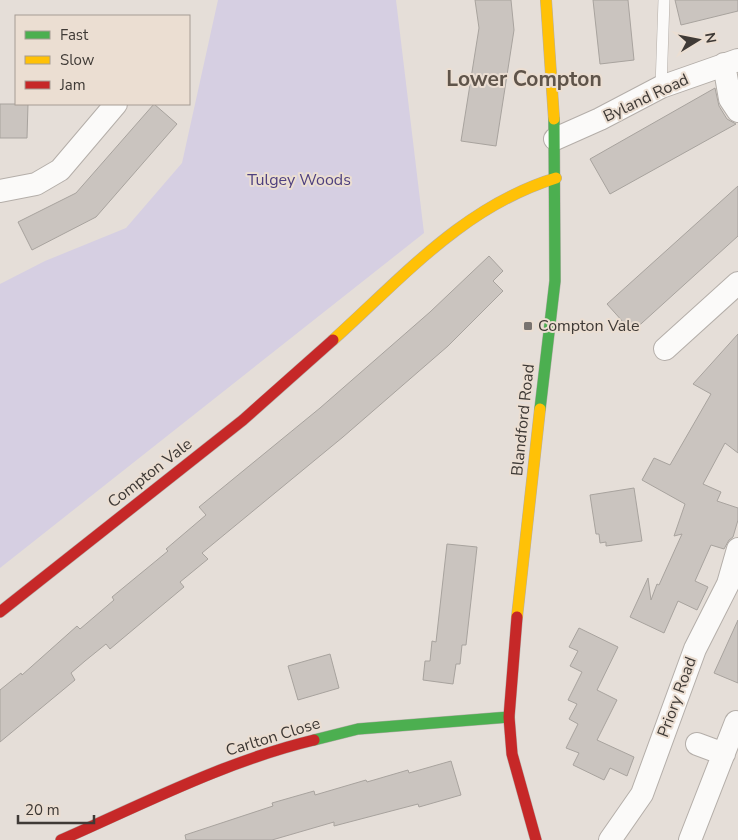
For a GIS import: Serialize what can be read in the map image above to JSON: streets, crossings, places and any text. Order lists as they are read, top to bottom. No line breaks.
{"streets":{"street":["Byland Road","Blandford Road","Compton Vale","Priory Road","Carlton Close"]},"crossings":[["Byland Road","Blandford Road"],["Blandford Road","Compton Vale"],["Blandford Road","Carlton Close"]],"districts":["Lower Compton"],"parks":["Tulgey Woods"],"places":{"transit":["Compton Vale"]},"legend":["Fast","Slow","Jam"],"scale_bar":"20 m","north":"right"}
